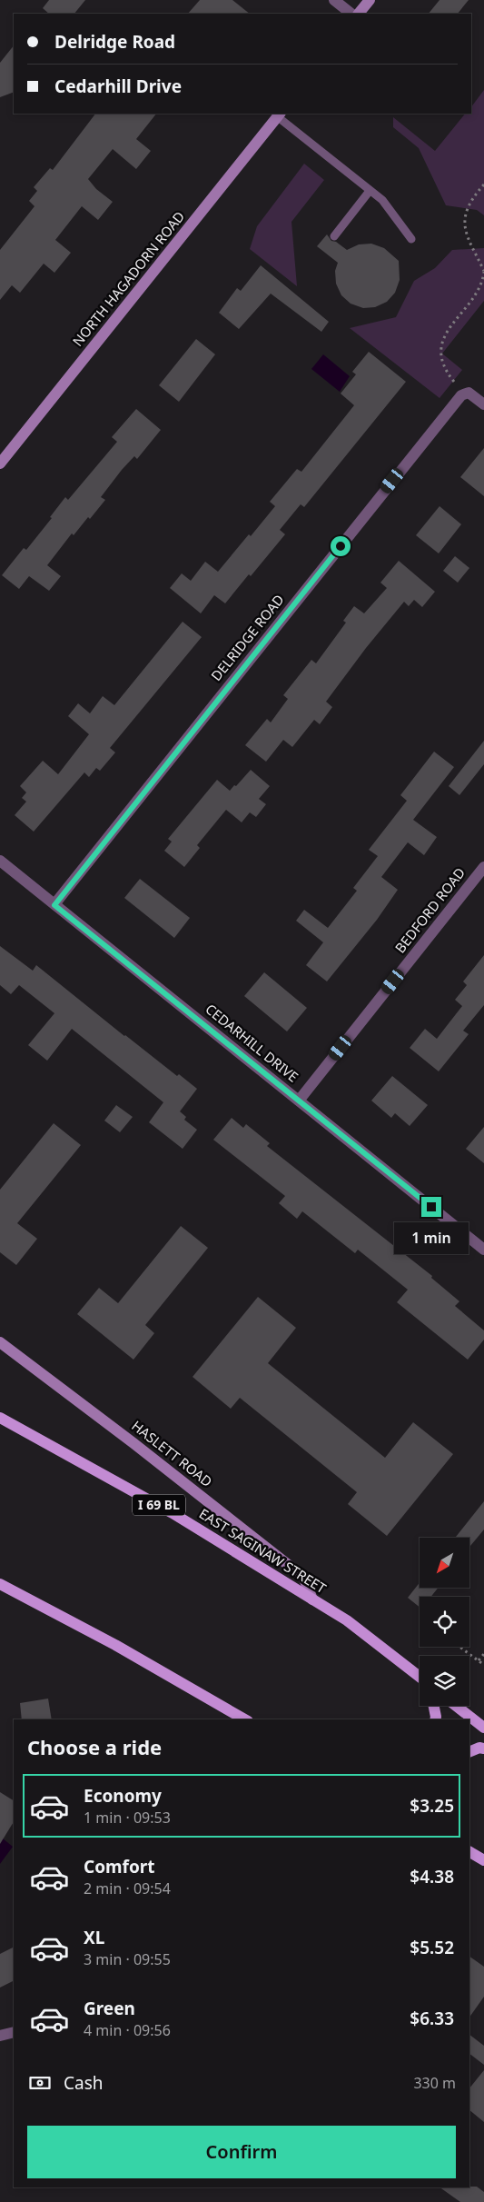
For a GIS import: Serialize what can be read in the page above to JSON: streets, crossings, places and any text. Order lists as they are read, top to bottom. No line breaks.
{"streets":{"main road":["I 69 BL","EAST SAGINAW STREET"],"street":["NORTH HAGADORN ROAD","DELRIDGE ROAD","BEDFORD ROAD","CEDARHILL DRIVE","HASLETT ROAD"]},"crossings":[["DELRIDGE ROAD","CEDARHILL DRIVE"],["BEDFORD ROAD","CEDARHILL DRIVE"],["HASLETT ROAD","EAST SAGINAW STREET"]],"north":"bottom left","page":{"banner":["Delridge Road","Cedarhill Drive"],"bubble":"1 min","heading":"Choose a ride","list":[{"name":"Economy","note":"1 min · 09:53","value":"$3.25"},{"name":"Comfort","note":"2 min · 09:54","value":"$4.38"},{"name":"XL","note":"3 min · 09:55","value":"$5.52"},{"name":"Green","note":"4 min · 09:56","value":"$6.33"}],"pay":["Cash","330 m"],"buttons":"Confirm"}}
